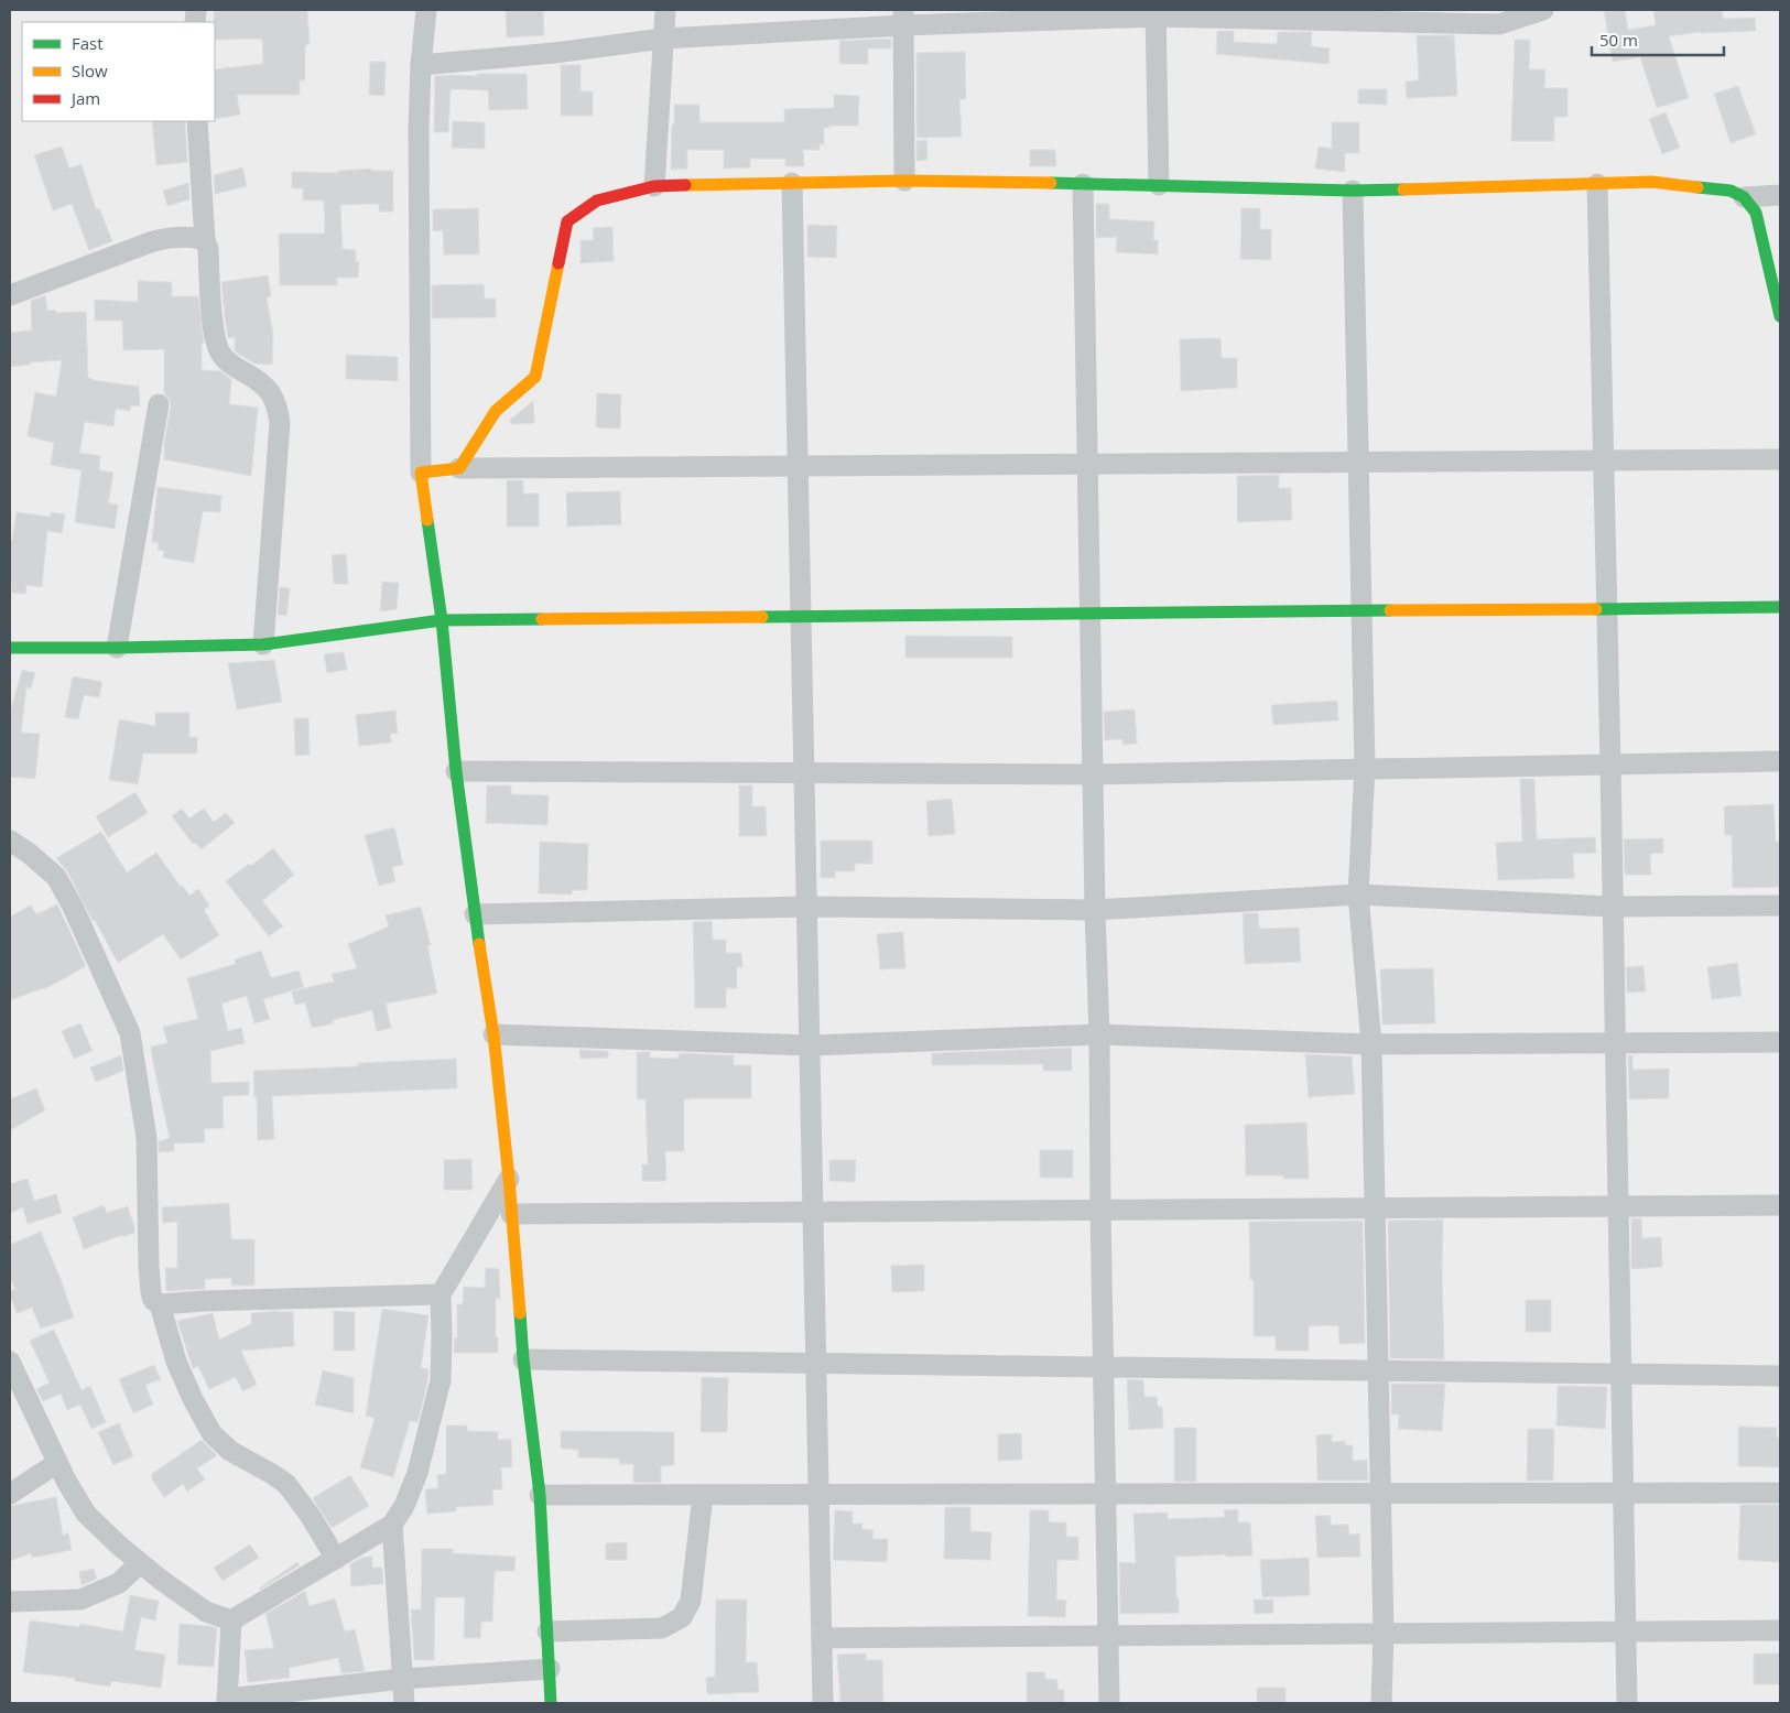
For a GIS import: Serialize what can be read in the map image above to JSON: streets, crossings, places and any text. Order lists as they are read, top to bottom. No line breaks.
{"legend":["Fast","Slow","Jam"],"scale_bar":"50 m"}
